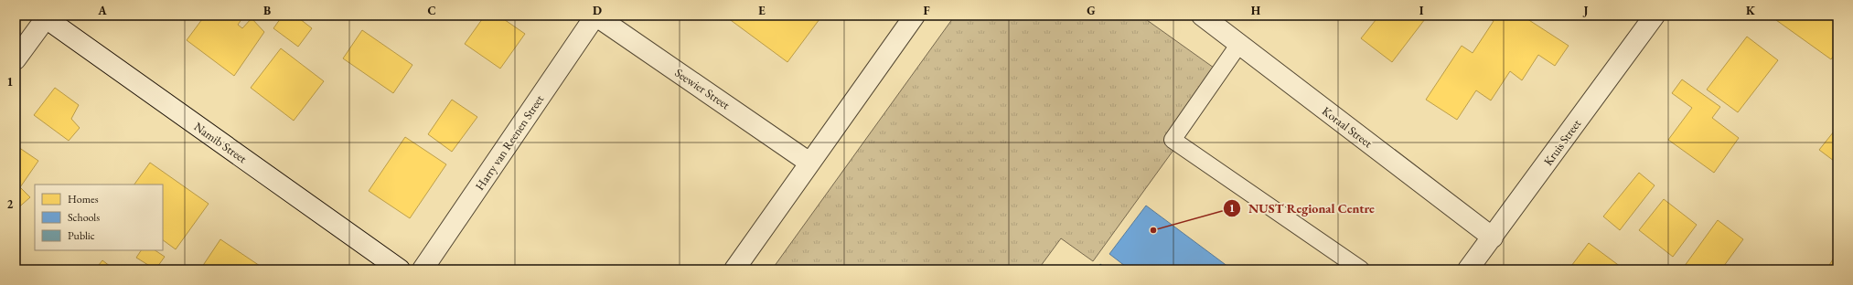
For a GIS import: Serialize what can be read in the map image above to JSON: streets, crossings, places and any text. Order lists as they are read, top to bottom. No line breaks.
{"streets":{"street":["Seewier Street","Koraal Street","Namib Street","Harry van Reenen Street","Kruis Street"]},"crossings":[["Seewier Street","Harry van Reenen Street"],["Koraal Street","Kruis Street"]],"places":["NUST Regional Centre"],"legend":["Homes","Schools","Public"],"grid":{"columns":["A","B","C","D","E","F","G","H","I","J","K"],"rows":["1","2"]}}
